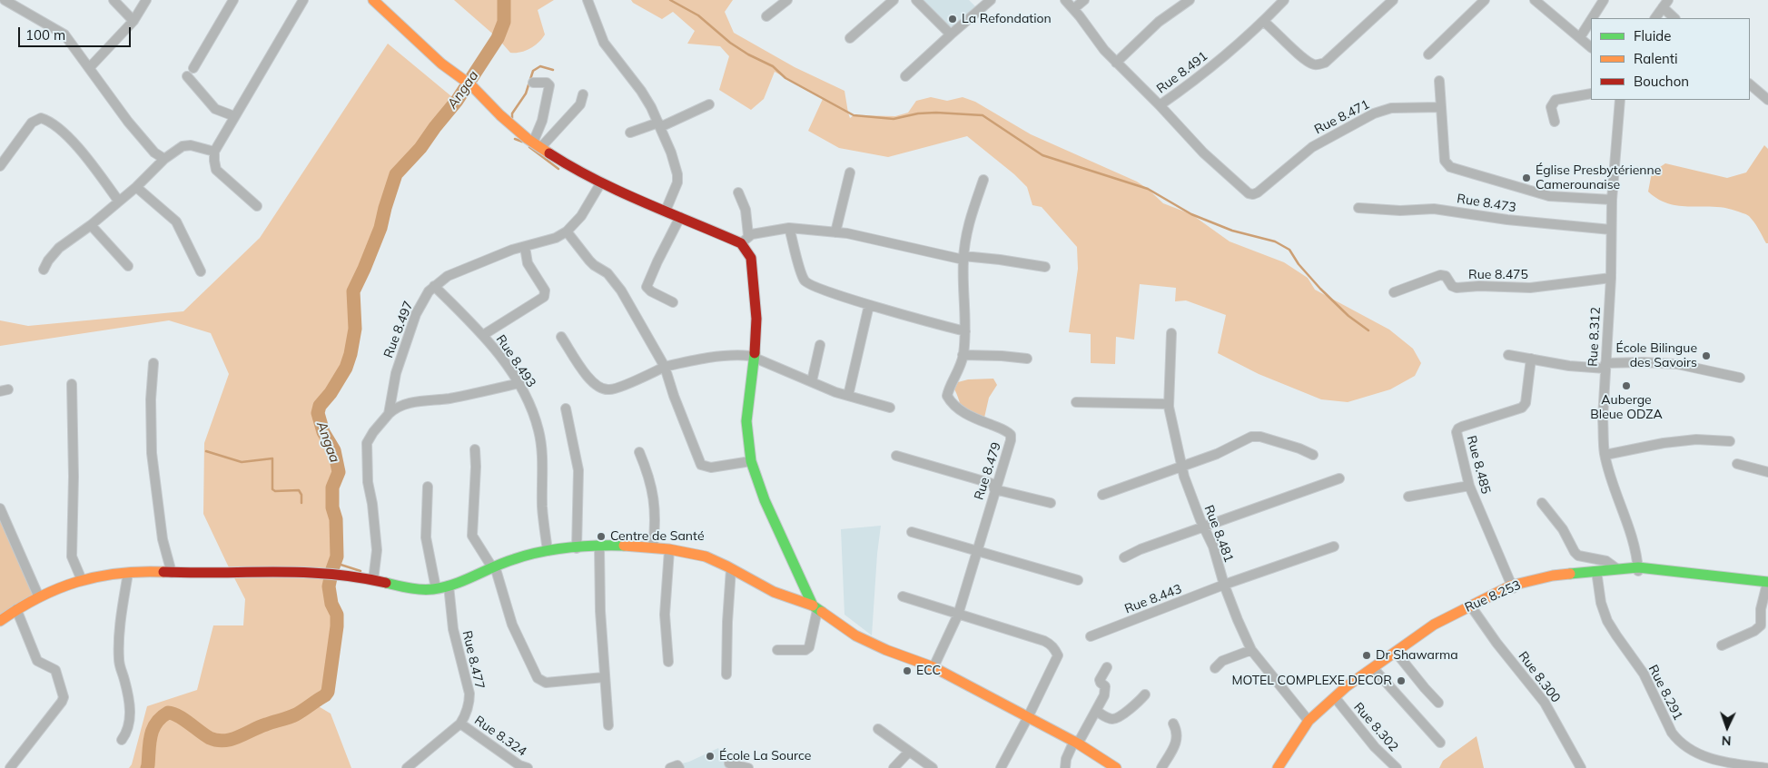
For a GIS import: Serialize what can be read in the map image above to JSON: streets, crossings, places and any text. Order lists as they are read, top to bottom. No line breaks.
{"streets":{"main road":["Rue 8.253"],"street":["Rue 8.491","Rue 8.471","Rue 8.473","Rue 8.475","Rue 8.497","Rue 8.312","Rue 8.493","Rue 8.485","Rue 8.479","Rue 8.481","Rue 8.443","Rue 8.477","Rue 8.300","Rue 8.291","Rue 8.302","Rue 8.324"]},"crossings":[["Rue 8.491","Rue 8.471"],["Rue 8.473","Rue 8.312"],["Rue 8.475","Rue 8.312"],["Rue 8.497","Rue 8.493"],["Rue 8.312","Rue 8.253"],["Rue 8.485","Rue 8.253"],["Rue 8.481","Rue 8.253"],["Rue 8.481","Rue 8.443"],["Rue 8.253","Rue 8.300"],["Rue 8.253","Rue 8.291"],["Rue 8.253","Rue 8.302"],["Rue 8.477","Rue 8.324"]],"water":["Angaa"],"places":["La Refondation","Église Presbytérienne Camerounaise","École Bilingue des Savoirs","Auberge Bleue ODZA","Centre de Santé","Dr Shawarma","ECC","MOTEL COMPLEXE DECOR","École La Source"],"legend":["Fluide","Ralenti","Bouchon"],"scale_bar":"100 m","north":"bottom"}
